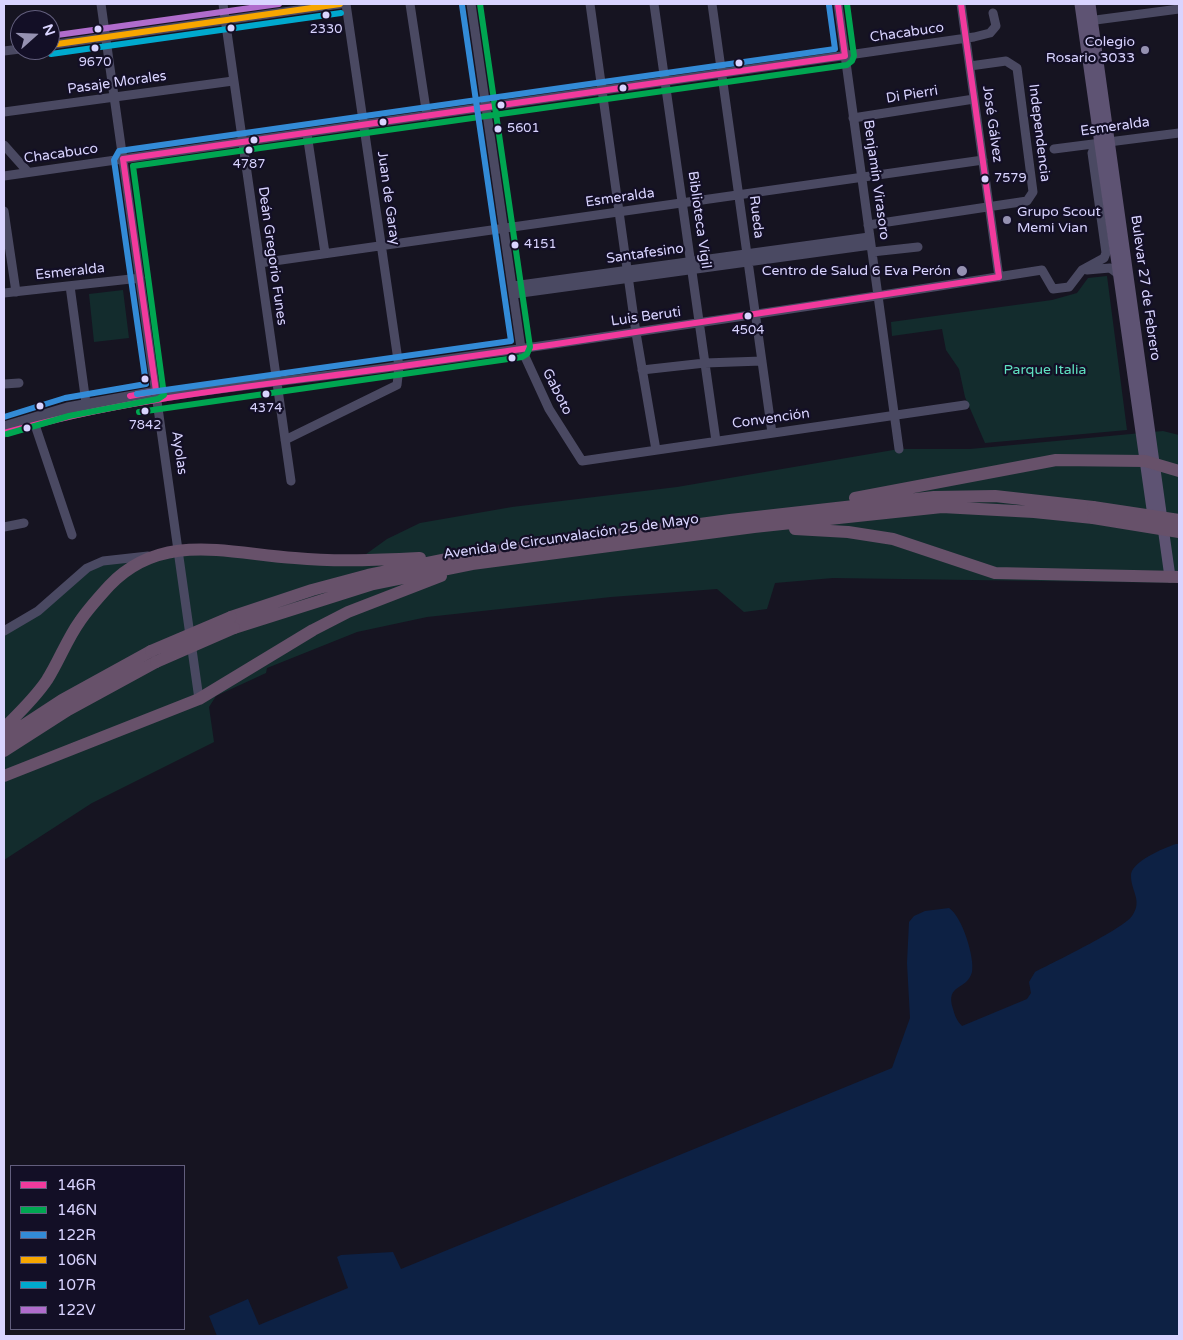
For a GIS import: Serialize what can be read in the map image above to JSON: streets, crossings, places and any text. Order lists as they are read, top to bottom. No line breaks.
{"streets":{"highway":["Avenida de Circunvalación 25 de Mayo"],"main road":["Bulevar 27 de Febrero"],"street":["Chacabuco","Pasaje Morales","Di Pierri","José Gálvez","Esmeralda","Independencia","Benjamín Virasoro","Juan de Garay","Rueda","Biblioteca Vigil","Santafesino","Deán Gregorio Funes","Luis Beruti","Gaboto","Convención","Ayolas"]},"crossings":[["Chacabuco","José Gálvez"],["Chacabuco","Benjamín Virasoro"],["Chacabuco","Juan de Garay"],["Chacabuco","Rueda"],["Chacabuco","Biblioteca Vigil"],["Chacabuco","Deán Gregorio Funes"],["Chacabuco","Gaboto"],["Chacabuco","Ayolas"],["Pasaje Morales","Deán Gregorio Funes"],["Pasaje Morales","Ayolas"],["Di Pierri","José Gálvez"],["Di Pierri","Benjamín Virasoro"],["José Gálvez","Esmeralda"],["José Gálvez","Independencia"],["José Gálvez","Luis Beruti"],["Esmeralda","Benjamín Virasoro"],["Esmeralda","Juan de Garay"],["Esmeralda","Rueda"],["Esmeralda","Biblioteca Vigil"],["Esmeralda","Deán Gregorio Funes"],["Esmeralda","Bulevar 27 de Febrero"],["Esmeralda","Gaboto"],["Esmeralda","Ayolas"],["Benjamín Virasoro","Santafesino"],["Benjamín Virasoro","Luis Beruti"],["Benjamín Virasoro","Convención"],["Juan de Garay","Luis Beruti"],["Rueda","Santafesino"],["Rueda","Luis Beruti"],["Rueda","Convención"],["Biblioteca Vigil","Santafesino"],["Biblioteca Vigil","Luis Beruti"],["Biblioteca Vigil","Convención"],["Santafesino","Gaboto"],["Deán Gregorio Funes","Luis Beruti"],["Luis Beruti","Gaboto"],["Luis Beruti","Ayolas"],["Gaboto","Convención"]],"parks":["Parque Italia"],"places":["2330","9670","Colegio Rosario 3033","5601","4787","7579","Grupo Scout Memi Vian","4151","Centro de Salud 6 Eva Perón","4504","4374","7842"],"lines":["transit line 146R","transit line 146N","transit line 106N","transit line 122V","transit line 122R","transit line 107R"],"legend":["146R","146N","122R","106N","107R","122V"],"north":"right"}
